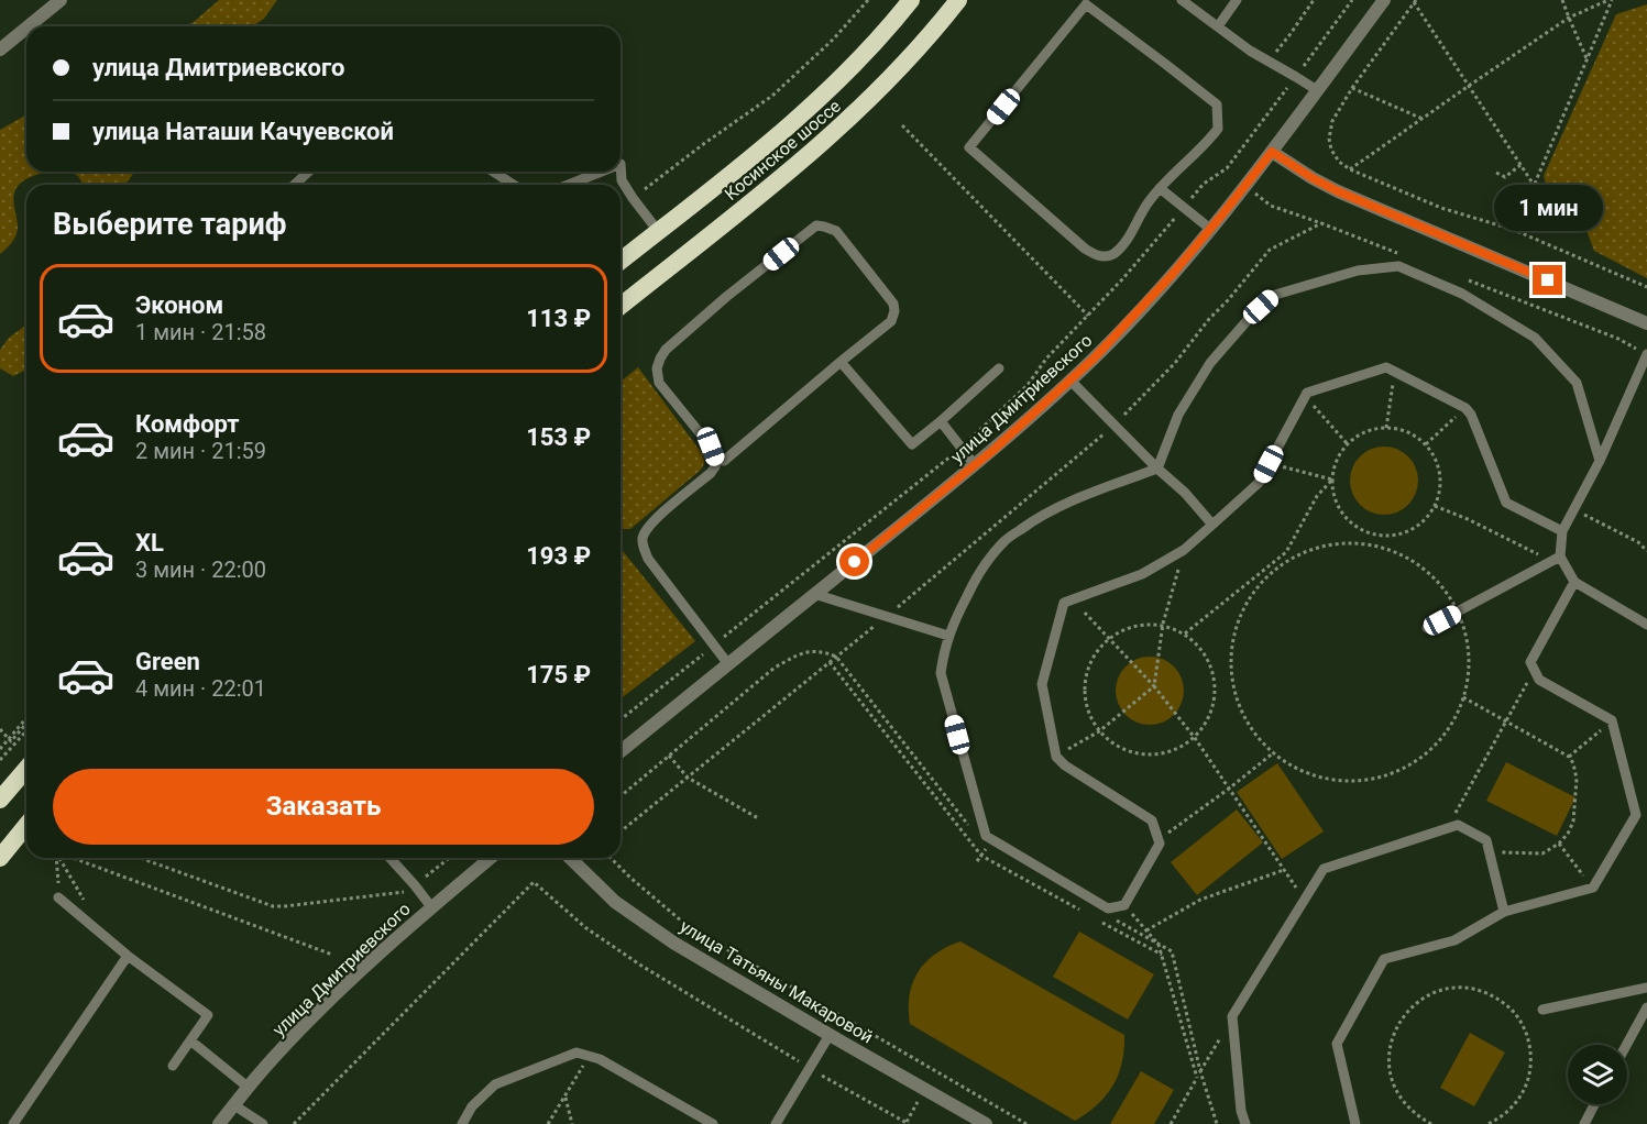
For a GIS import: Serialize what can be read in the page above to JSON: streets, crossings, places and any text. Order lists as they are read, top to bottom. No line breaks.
{"streets":{"highway":["Косинское шоссе"],"street":["улица Дмитриевского","улица Татьяны Макаровой"]},"page":{"banner":["улица Дмитриевского","улица Наташи Качуевской"],"bubble":"1 мин","heading":"Выберите тариф","list":[{"name":"Эконом","note":"1 мин · 21:58","value":"113 ₽"},{"name":"Комфорт","note":"2 мин · 21:59","value":"153 ₽"},{"name":"XL","note":"3 мин · 22:00","value":"193 ₽"},{"name":"Green","note":"4 мин · 22:01","value":"175 ₽"}],"buttons":"Заказать"}}
